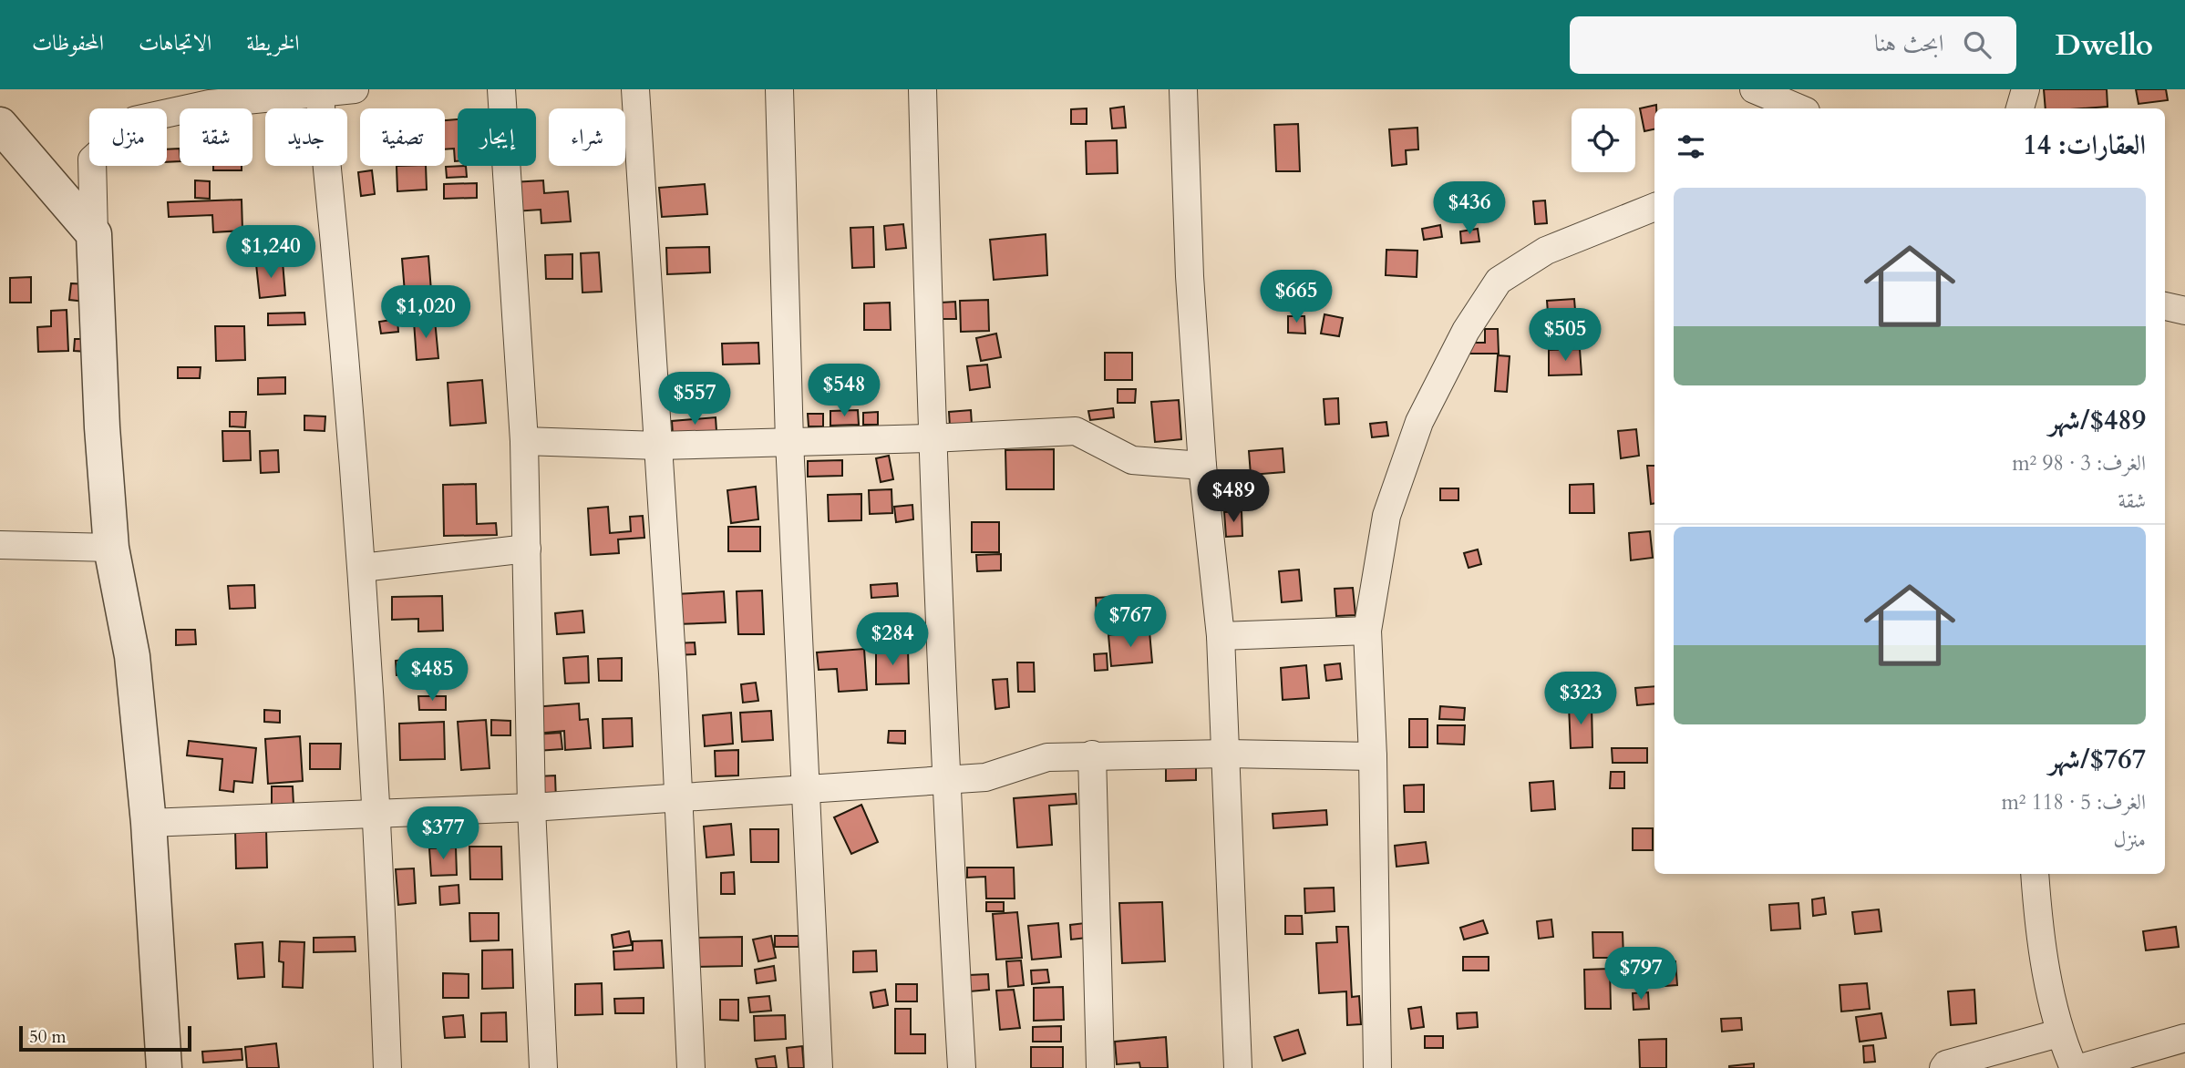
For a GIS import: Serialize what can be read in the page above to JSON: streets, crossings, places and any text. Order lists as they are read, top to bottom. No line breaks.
{"scale_bar":"50 m","page":{"header":"Dwello","search":"ابحث هنا","nav":["الخريطة","الاتجاهات","المحفوظات"],"chip":["شراء","إيجار","تصفية","جديد","شقة","منزل"],"heading":"العقارات: 14","price":["$436","$1,240","$665","$1,020","$505","$548","$557","$489","$767","$284","$485","$323","$377","$797"],"list":[{"name":"$489/شهر","note":"الغرف: 3 · 98 m² · شقة"},{"name":"$767/شهر","note":"الغرف: 5 · 118 m² · منزل"}],"scale":"50 m"}}
